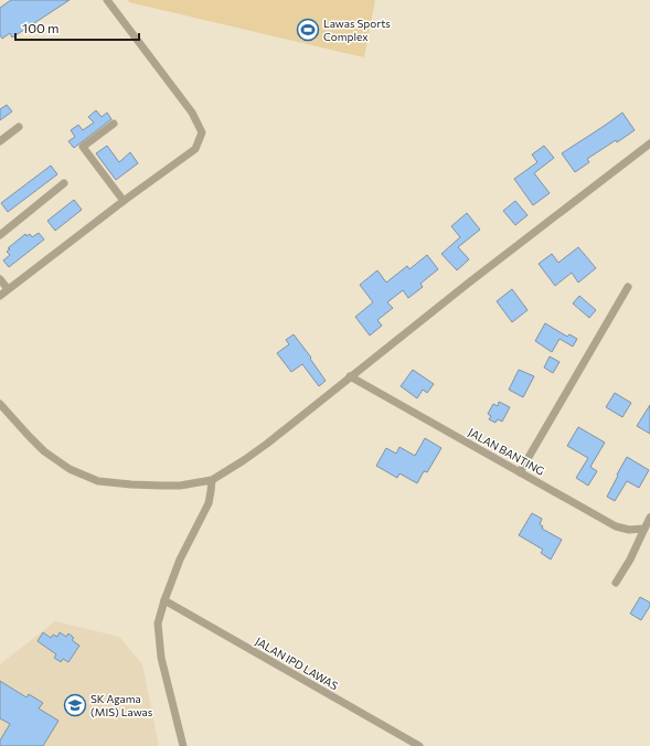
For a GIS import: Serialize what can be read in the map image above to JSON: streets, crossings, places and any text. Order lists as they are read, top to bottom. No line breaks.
{"streets":{"street":["JALAN BANTING","JALAN IPD LAWAS"]},"places":{"sports":["Lawas Sports Complex"],"school or university":["SK Agama (MIS) Lawas"]},"scale_bar":"100 m"}
